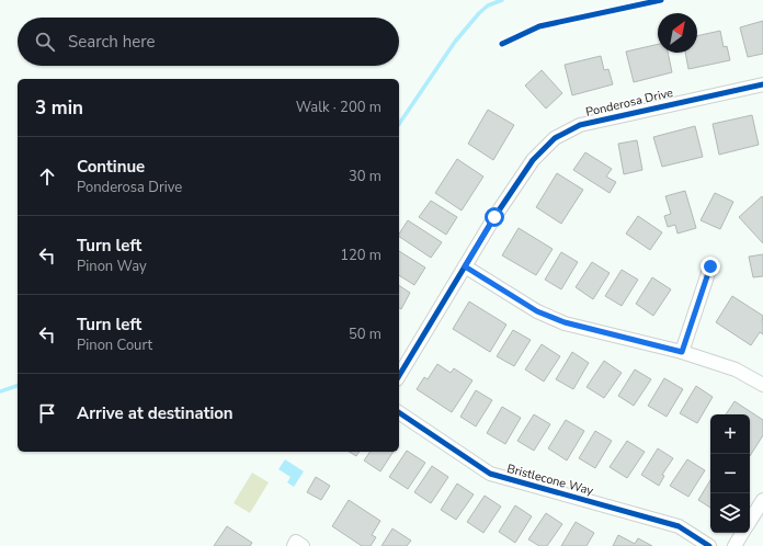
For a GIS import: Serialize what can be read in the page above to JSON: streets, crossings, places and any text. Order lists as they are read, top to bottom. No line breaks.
{"streets":{"street":["Ponderosa Drive","Bristlecone Way"]},"north":"top right","page":{"search":"Search here","heading":["3 min","Walk · 200 m"],"list":[["Continue","Ponderosa Drive","30 m"],["Turn left","Pinon Way","120 m"],["Turn left","Pinon Court","50 m"],"Arrive at destination"],"map_buttons":["+","−"]}}
